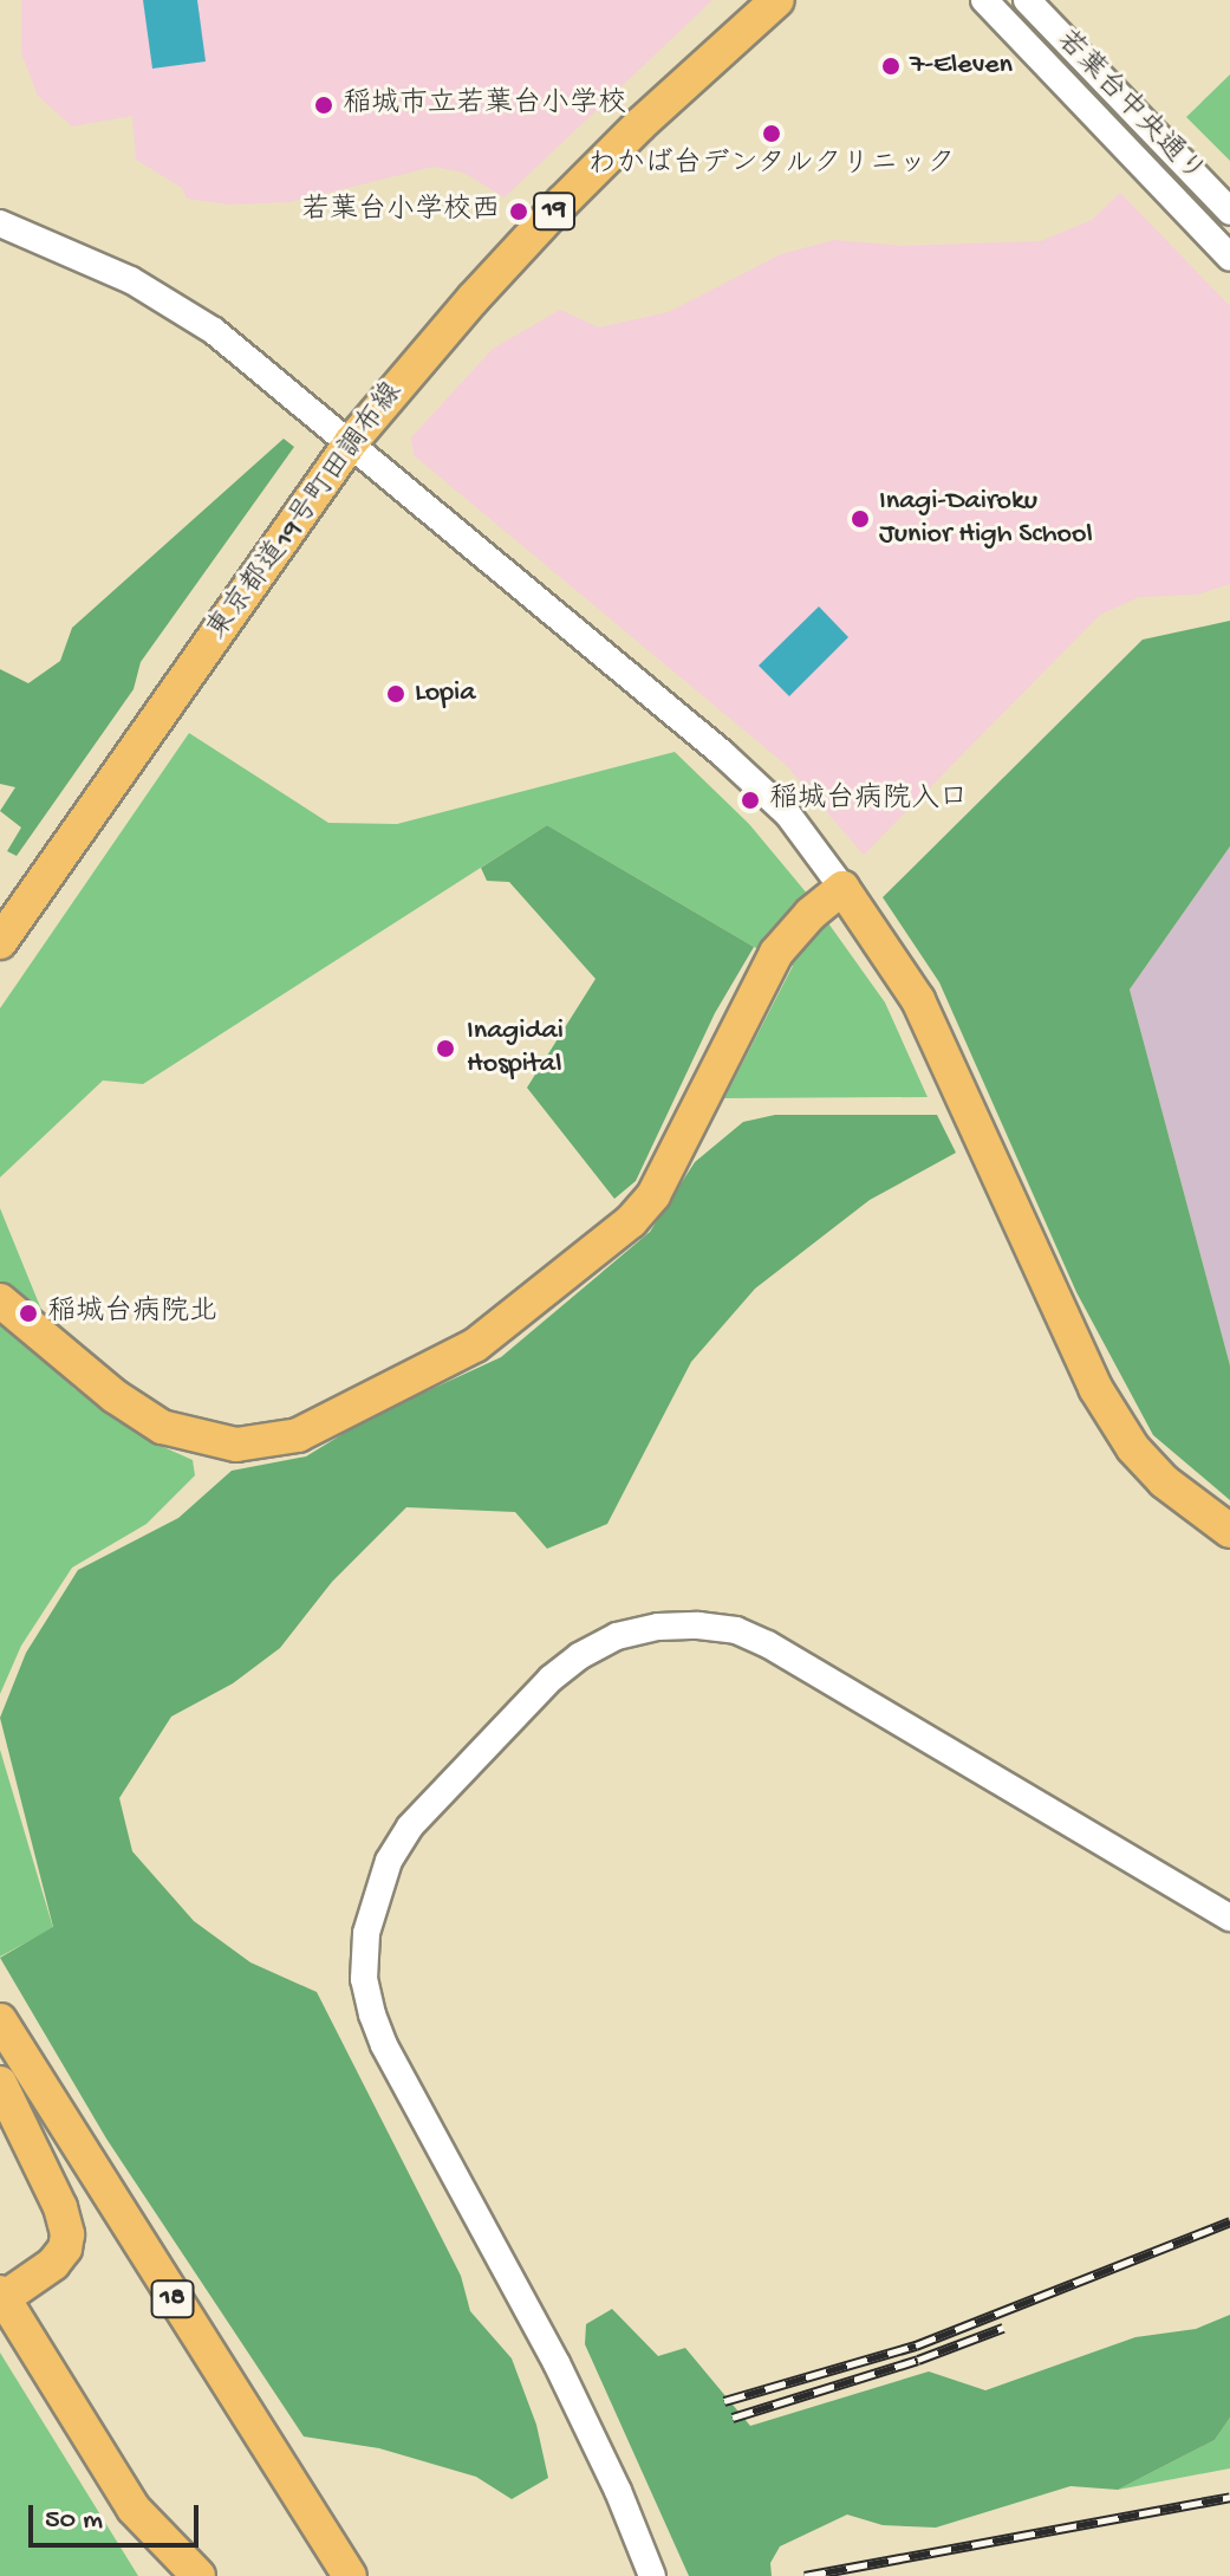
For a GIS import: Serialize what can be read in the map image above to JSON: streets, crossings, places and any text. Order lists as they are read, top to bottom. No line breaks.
{"streets":{"main road":["19","東京都道19号町田調布線","18"],"street":["若葉台中央通り"]},"places":["7-Eleven","稲城市立若葉台小学校","わかば台デンタルクリニック","若葉台小学校西","Inagi-Dairoku Junior High School","Lopia","稲城台病院入口","Inagidai Hospital","稲城台病院北"],"scale_bar":"50 m"}
